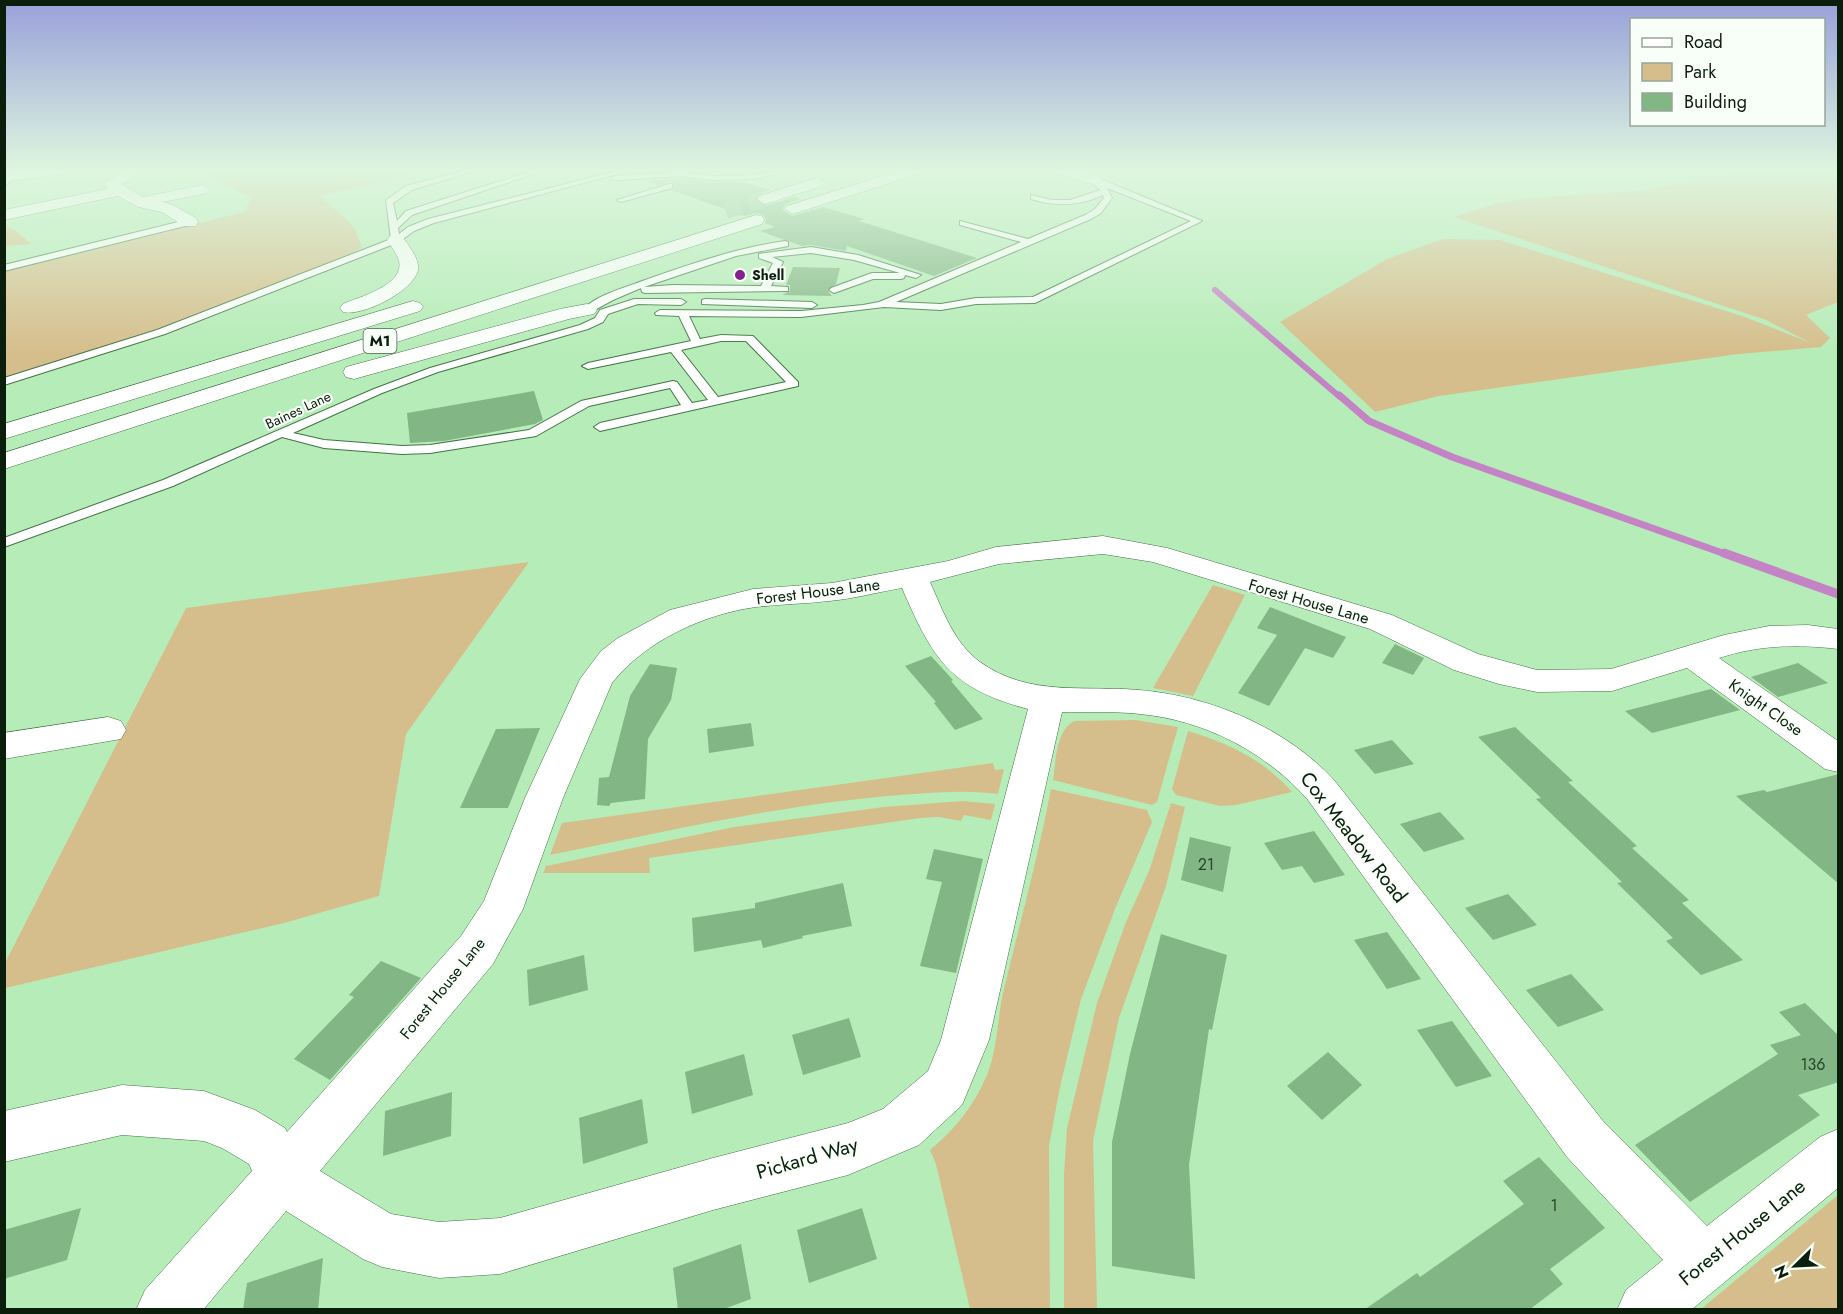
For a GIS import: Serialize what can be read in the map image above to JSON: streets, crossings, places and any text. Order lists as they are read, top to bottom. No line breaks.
{"streets":{"main road":["M1","Forest House Lane","Knight Close","Cox Meadow Road","Pickard Way"],"lane":["Baines Lane"]},"crossings":[["Forest House Lane","Knight Close"],["Forest House Lane","Cox Meadow Road"],["Forest House Lane","Pickard Way"],["Cox Meadow Road","Pickard Way"]],"places":["Shell"],"house_numbers":["21","136","1"],"legend":["Road","Park","Building"],"north":"bottom left"}
